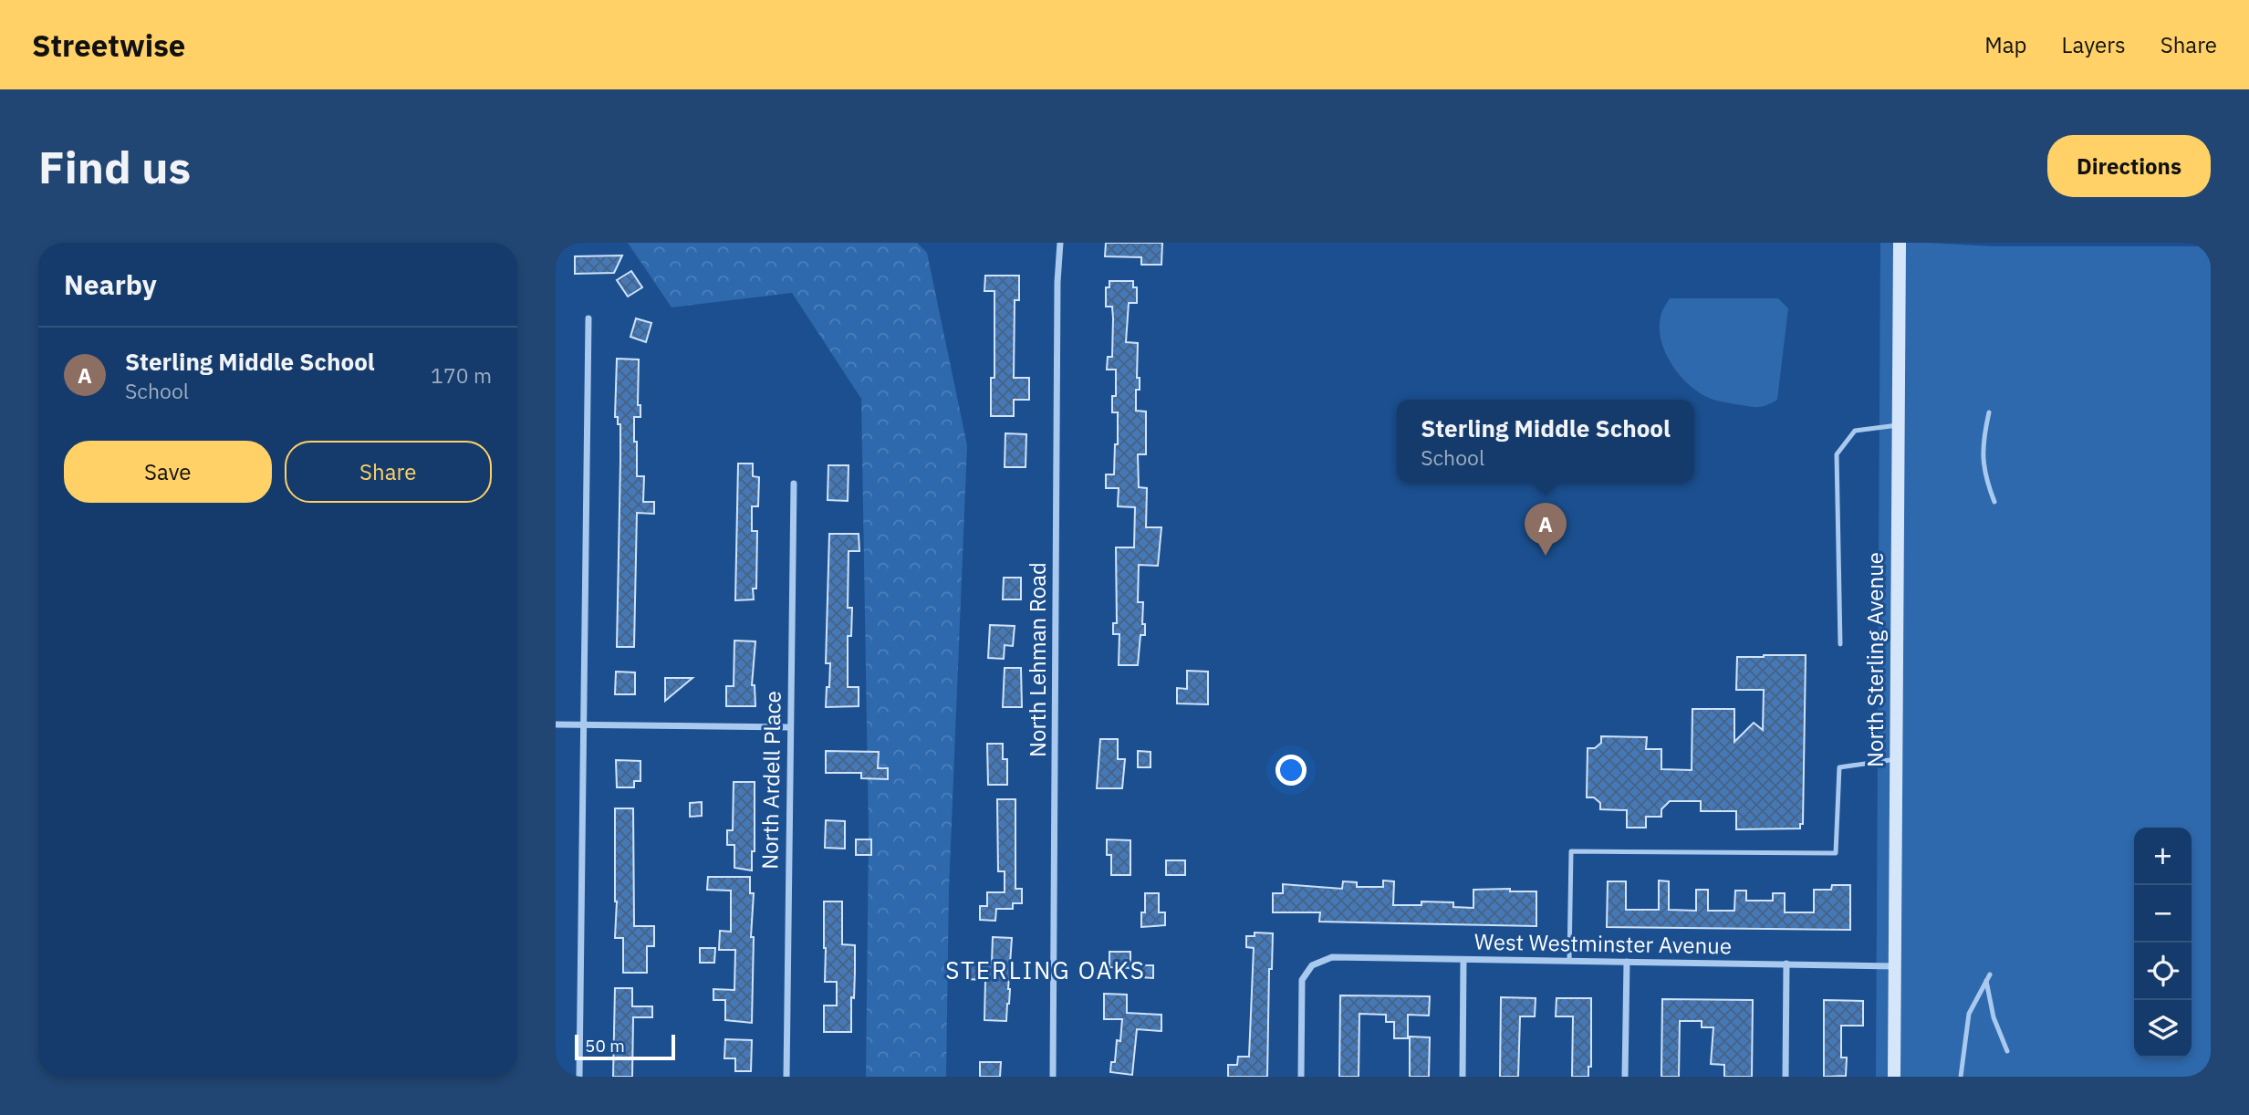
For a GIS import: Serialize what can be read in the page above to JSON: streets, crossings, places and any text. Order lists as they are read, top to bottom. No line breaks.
{"streets":{"main road":["North Sterling Avenue"],"street":["North Lehman Road","North Ardell Place","West Westminster Avenue"]},"crossings":[["North Sterling Avenue","West Westminster Avenue"]],"districts":["STERLING OAKS"],"scale_bar":"50 m","page":{"header":"Streetwise","nav":["Map","Layers","Share"],"buttons":["Directions",["Save","Share"]],"title":"Find us","heading":"Nearby","list":[{"mark":"A","name":"Sterling Middle School","note":"School","value":"170 m"}],"popup":["Sterling Middle School","School"],"pins":"A","map_buttons":["+","−"],"scale":"50 m"}}
